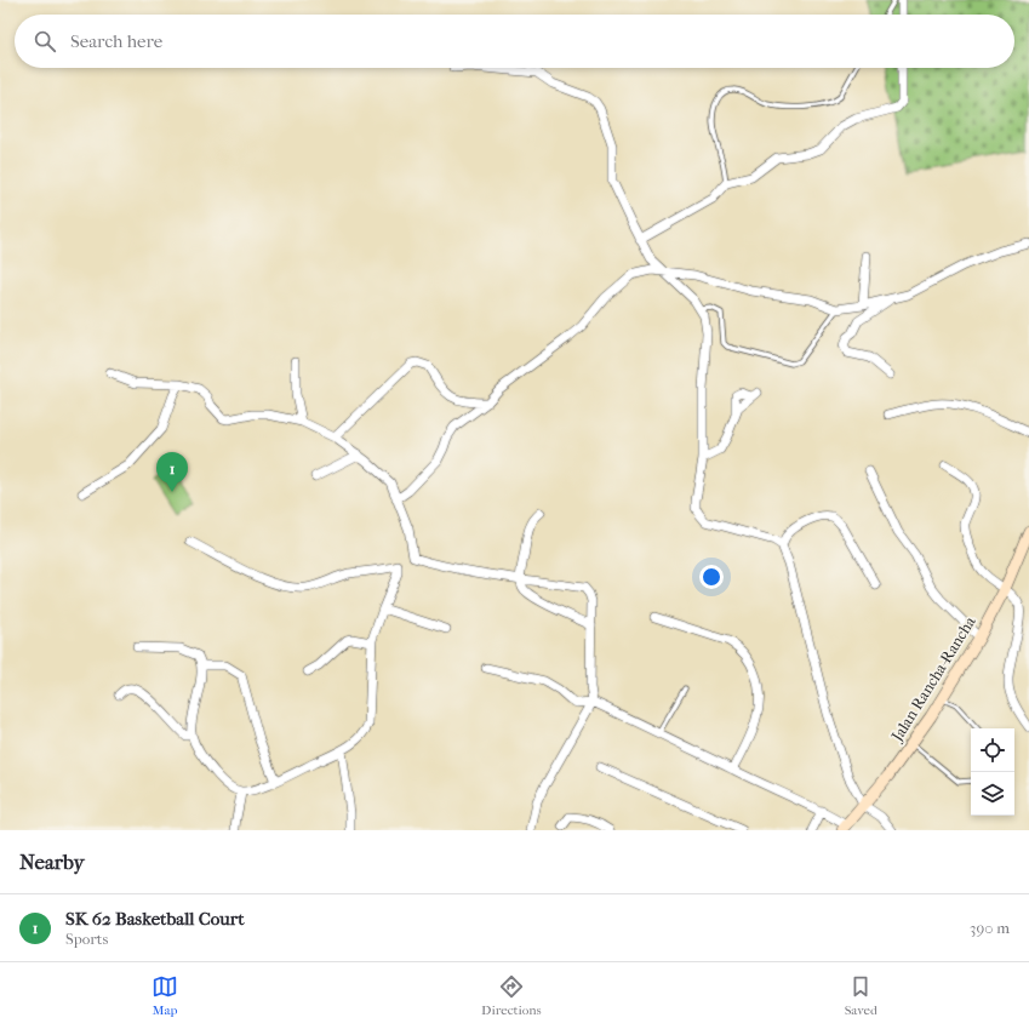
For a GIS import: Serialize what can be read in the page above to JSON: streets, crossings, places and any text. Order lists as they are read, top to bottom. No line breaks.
{"streets":{"main road":["Jalan Rancha-Rancha"]},"page":{"search":"Search here","pins":"1","heading":"Nearby","list":[{"mark":"1","name":"SK 62 Basketball Court","note":"Sports","value":"390 m"}],"nav":["Map","Directions","Saved"]}}
